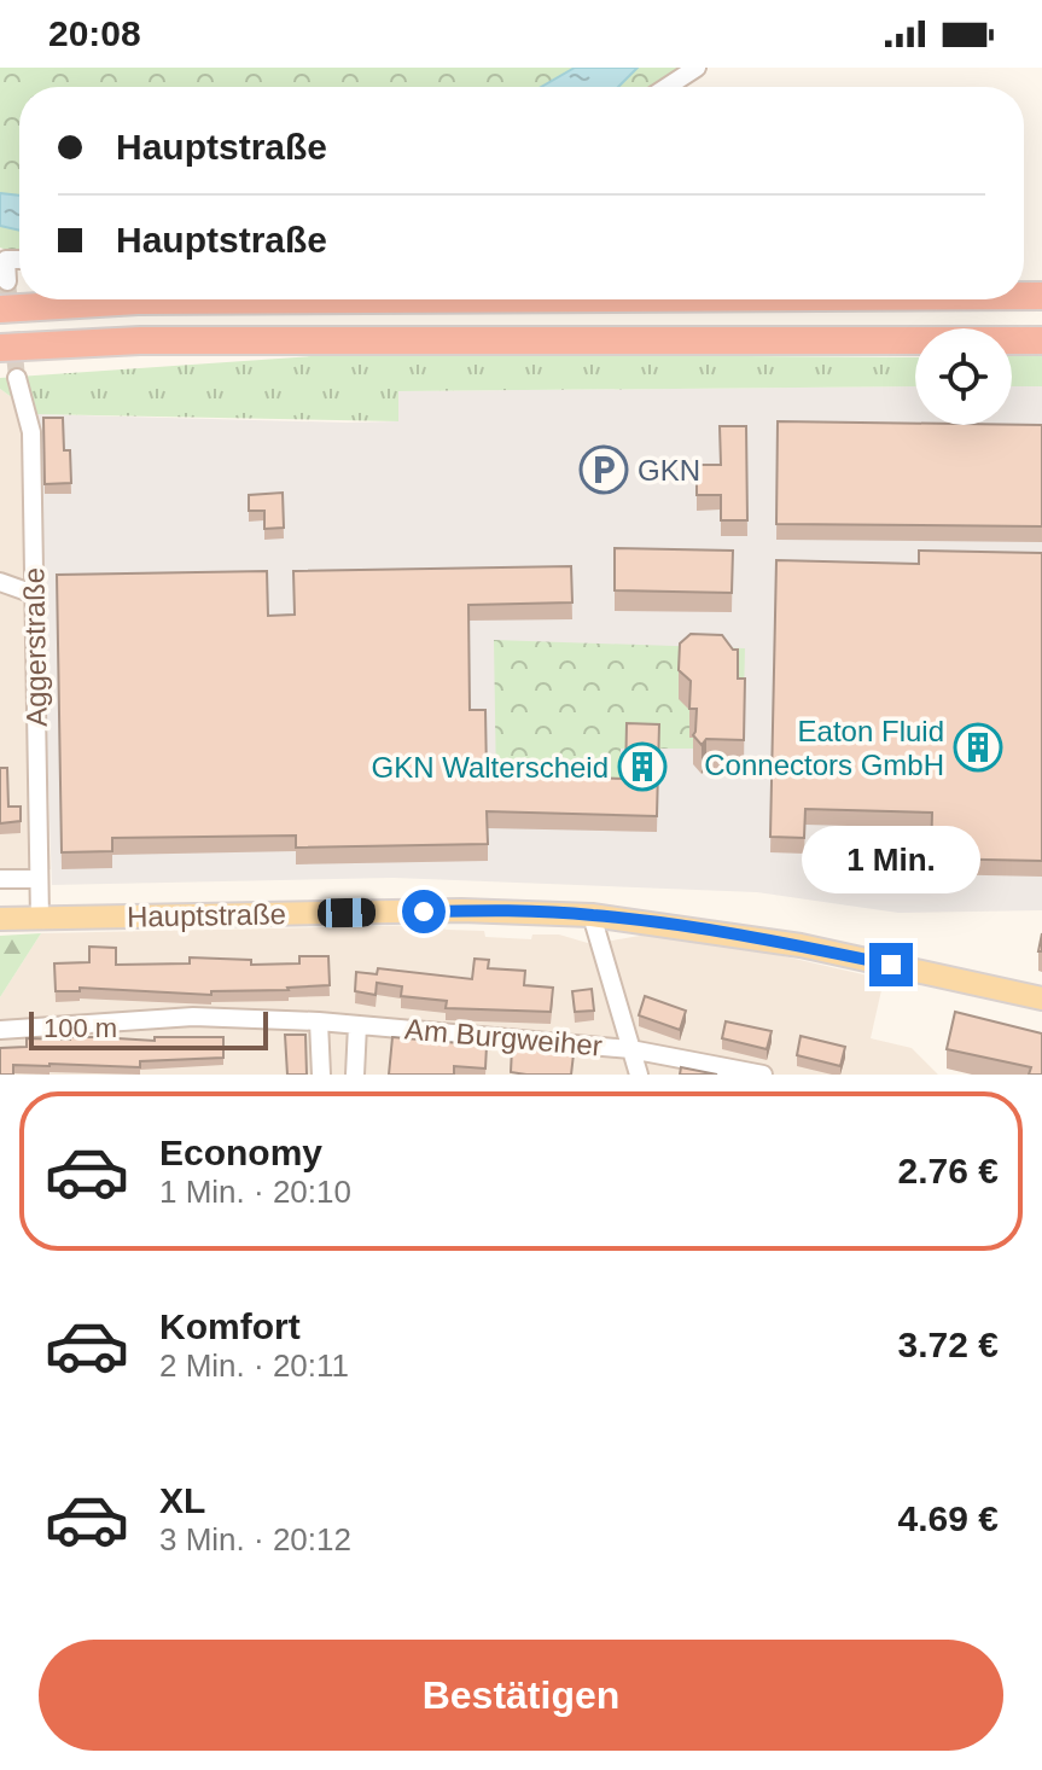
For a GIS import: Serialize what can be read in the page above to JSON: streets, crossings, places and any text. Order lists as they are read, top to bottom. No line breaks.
{"streets":{"main road":["Hauptstraße"],"street":["Aggerstraße","Am Burgweiher"]},"crossings":[["Aggerstraße","Hauptstraße"]],"places":{"parking":["GKN"],"building":["Eaton Fluid Connectors GmbH","GKN Walterscheid"]},"scale_bar":"100 m","page":{"status":"20:08","banner":["Hauptstraße","Hauptstraße"],"bubble":"1 Min.","scale":"100 m","list":[{"name":"Economy","note":"1 Min. · 20:10","value":"2.76 €"},{"name":"Komfort","note":"2 Min. · 20:11","value":"3.72 €"},{"name":"XL","note":"3 Min. · 20:12","value":"4.69 €"}],"buttons":"Bestätigen"}}
